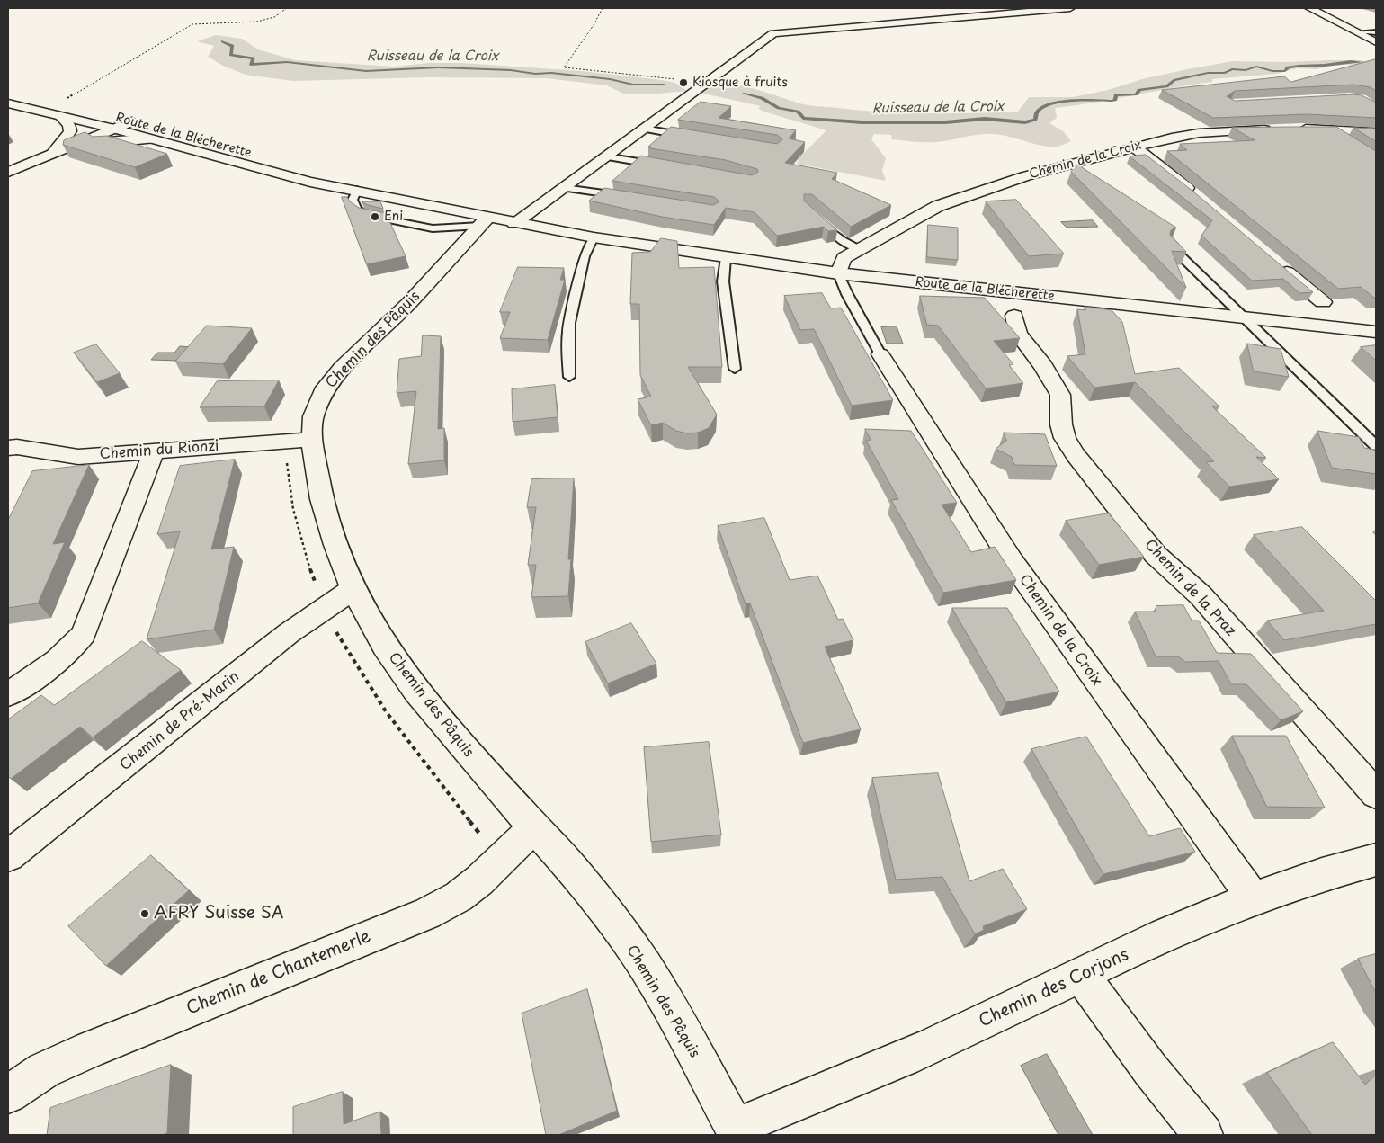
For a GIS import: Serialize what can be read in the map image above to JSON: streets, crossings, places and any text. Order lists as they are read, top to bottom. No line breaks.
{"streets":{"street":["Route de la Blécherette","Chemin de la Croix","Chemin des Pâquis","Chemin du Rionzi","Chemin de la Praz","Chemin de Pré-Marin","Chemin de Chantemerle","Chemin des Corjons"]},"crossings":[["Route de la Blécherette","Chemin de la Croix"],["Route de la Blécherette","Chemin des Pâquis"],["Chemin de la Croix","Chemin des Corjons"],["Chemin des Pâquis","Chemin du Rionzi"],["Chemin des Pâquis","Chemin de Pré-Marin"],["Chemin des Pâquis","Chemin de Chantemerle"],["Chemin des Pâquis","Chemin des Corjons"]],"water":["Ruisseau de la Croix"],"places":["Kiosque à fruits","Eni","AFRY Suisse SA"]}
